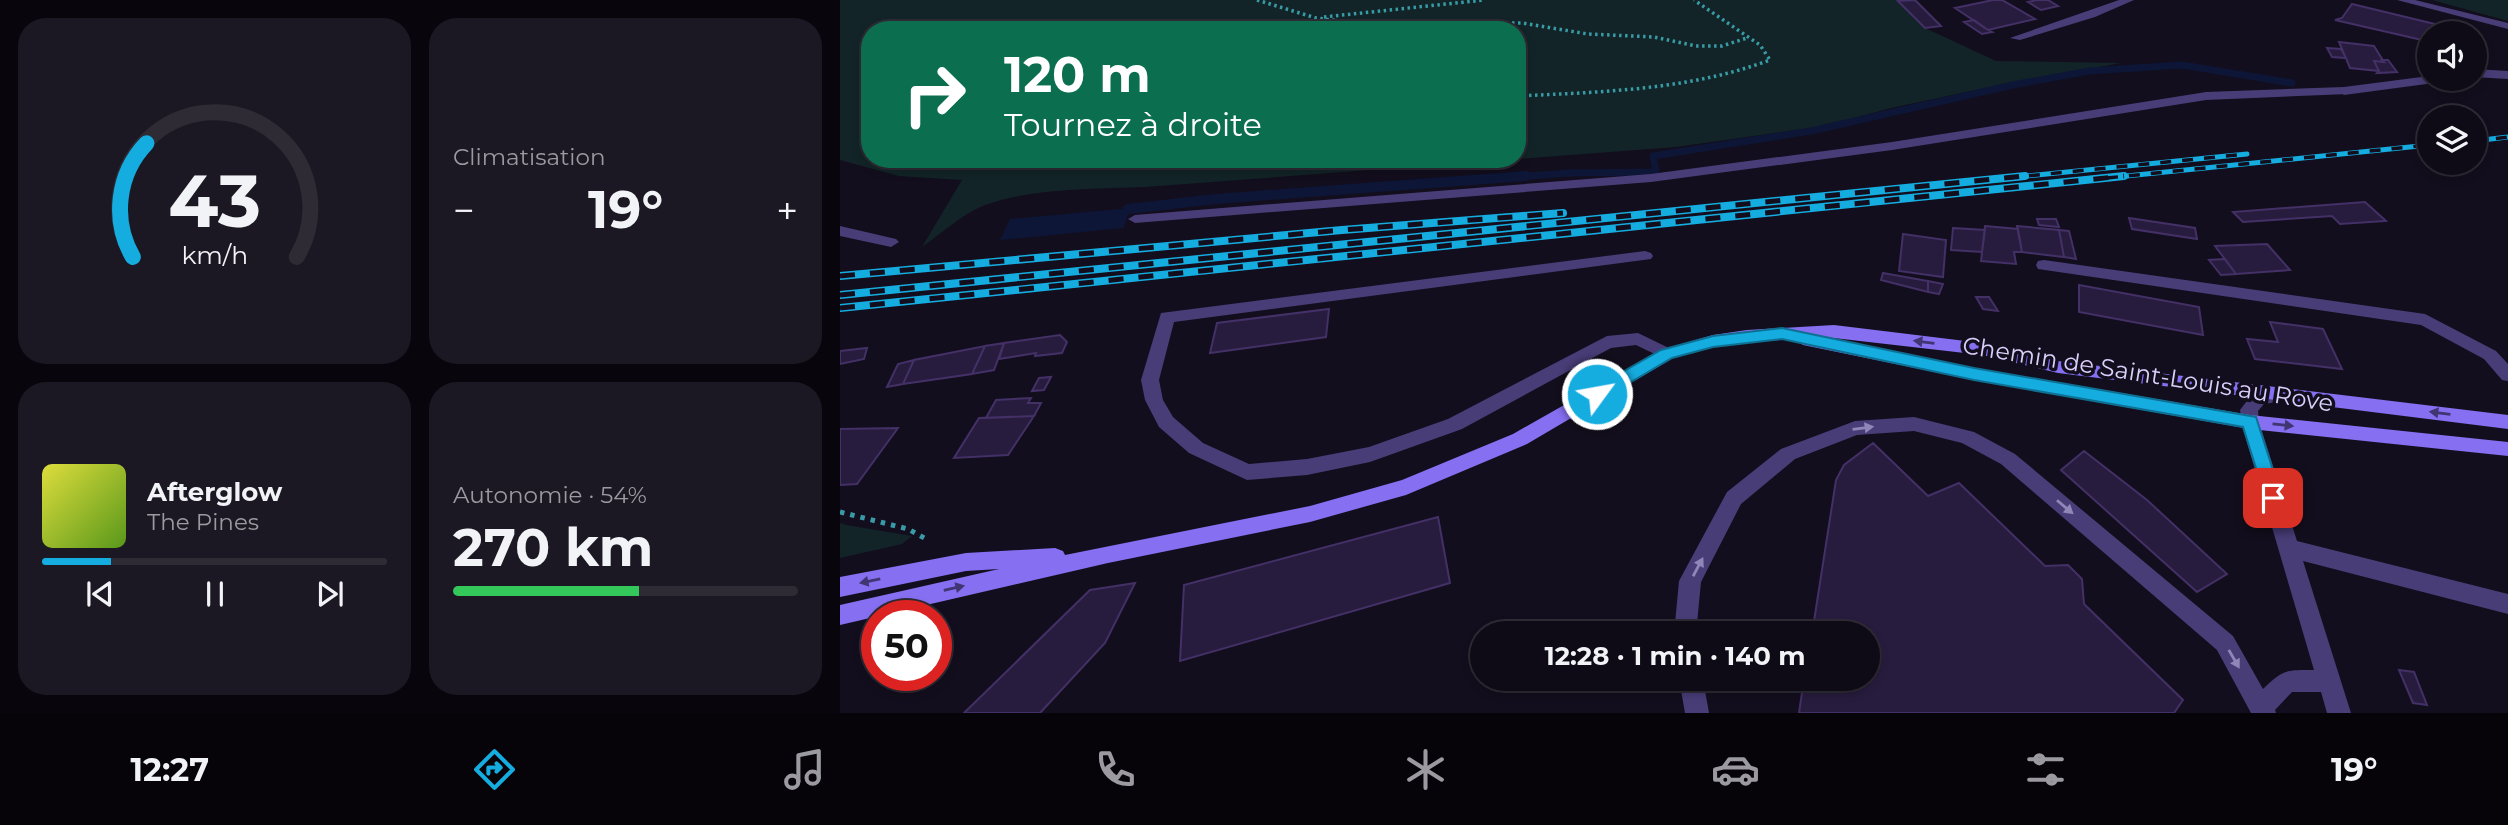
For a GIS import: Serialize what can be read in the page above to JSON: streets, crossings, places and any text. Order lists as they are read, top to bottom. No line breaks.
{"streets":{"main road":["Chemin de Saint-Louis au Rove"]},"page":{"tile":["Climatisation",["Autonomie · 54%","270 km"]],"turn":["120 m","Tournez à droite"],"heat":["−","19°","+"],"song":["Afterglow","The Pines"],"limit":"50","trip":"12:28 · 1 min · 140 m","tabs":["12:27","19°"],"gauge":["43","km/h"]}}
